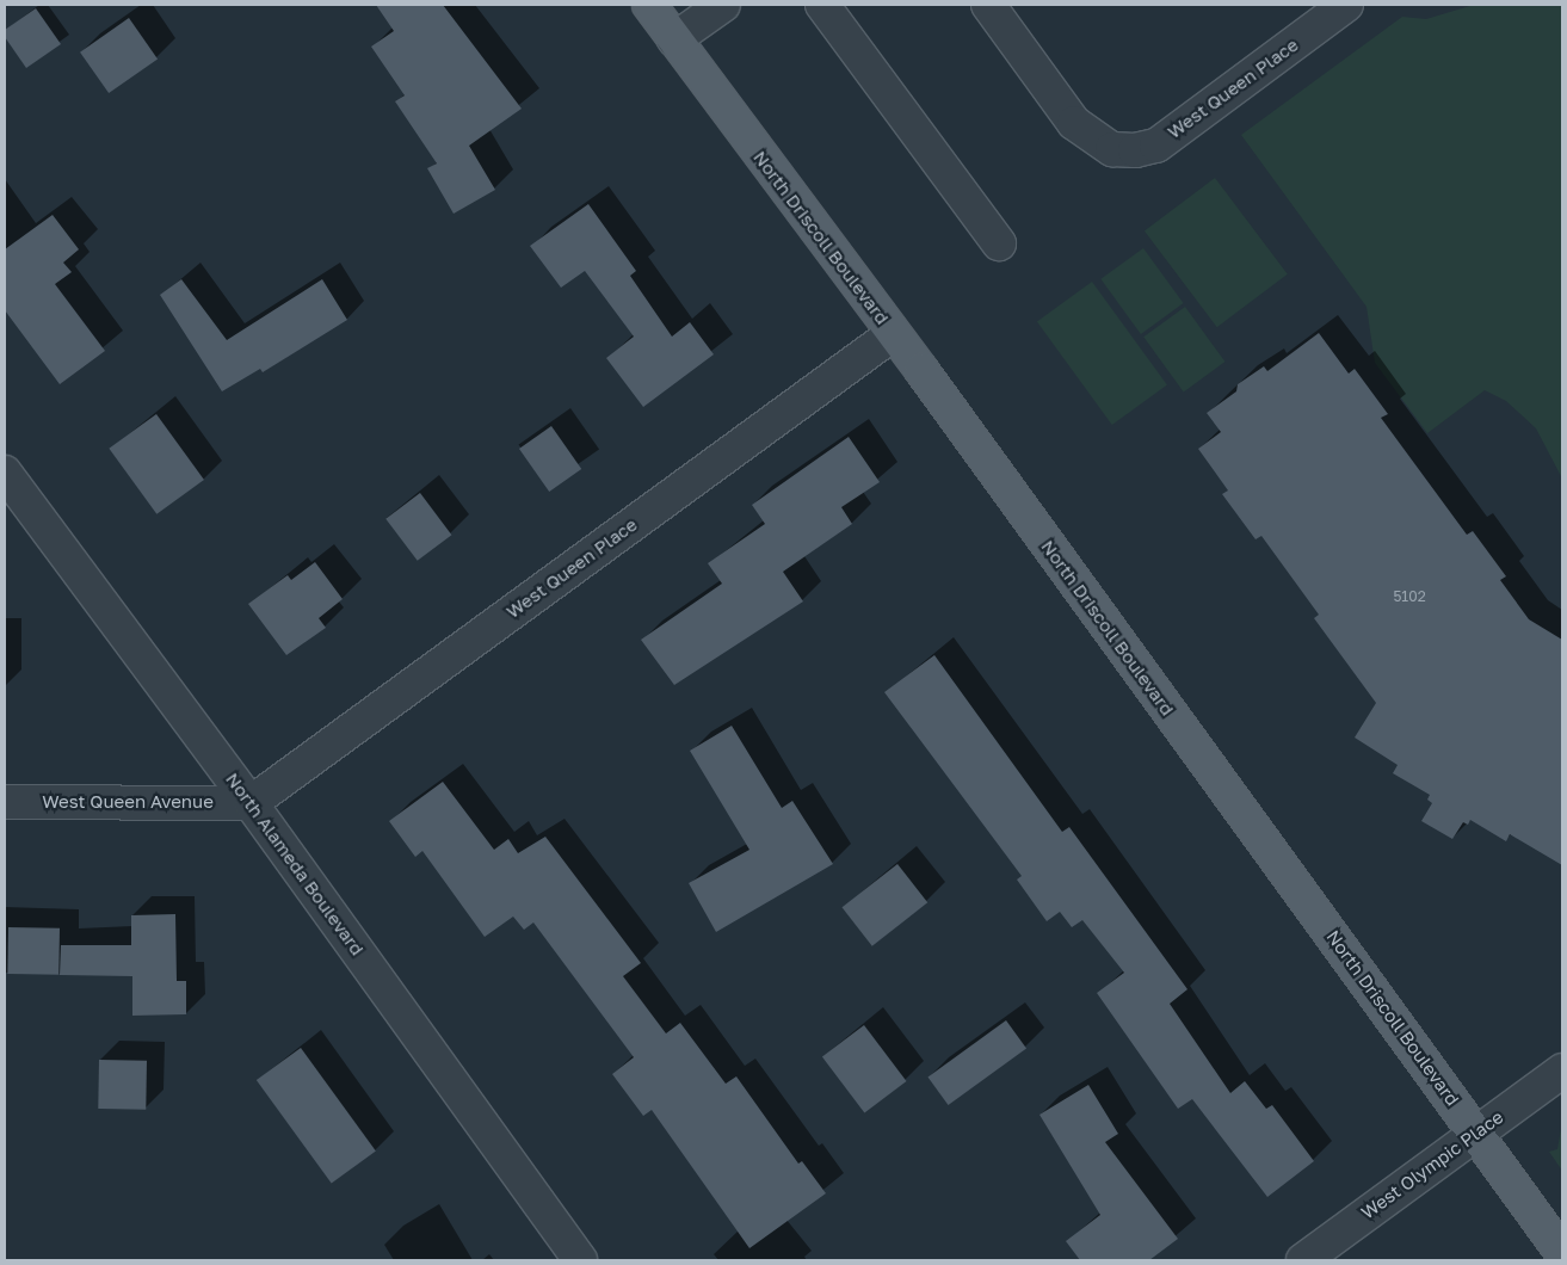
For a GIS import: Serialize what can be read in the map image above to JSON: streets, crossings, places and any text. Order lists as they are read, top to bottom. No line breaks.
{"streets":{"main road":["North Driscoll Boulevard"],"street":["West Queen Place","West Queen Avenue","North Alameda Boulevard","West Olympic Place"]},"crossings":[["West Queen Place","North Driscoll Boulevard"],["West Queen Place","West Queen Avenue"],["West Queen Place","North Alameda Boulevard"],["North Driscoll Boulevard","West Olympic Place"],["West Queen Avenue","North Alameda Boulevard"]],"house_numbers":["5102"]}
